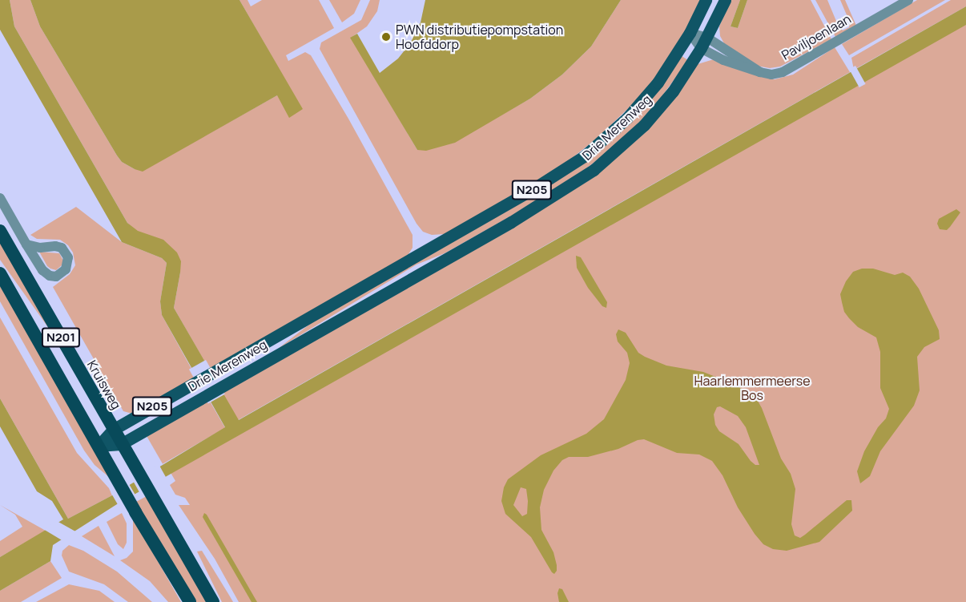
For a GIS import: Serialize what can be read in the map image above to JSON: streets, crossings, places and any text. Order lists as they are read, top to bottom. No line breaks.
{"streets":{"highway":["N201","Kruisweg"],"main road":["Drie Merenweg","N205"],"street":["Paviljoenlaan"]},"crossings":[["Paviljoenlaan","Drie Merenweg"],["Drie Merenweg","N201"],["Drie Merenweg","Kruisweg"]],"parks":["Haarlemmermeerse Bos"],"places":["PWN distributiepompstation Hoofddorp"]}
